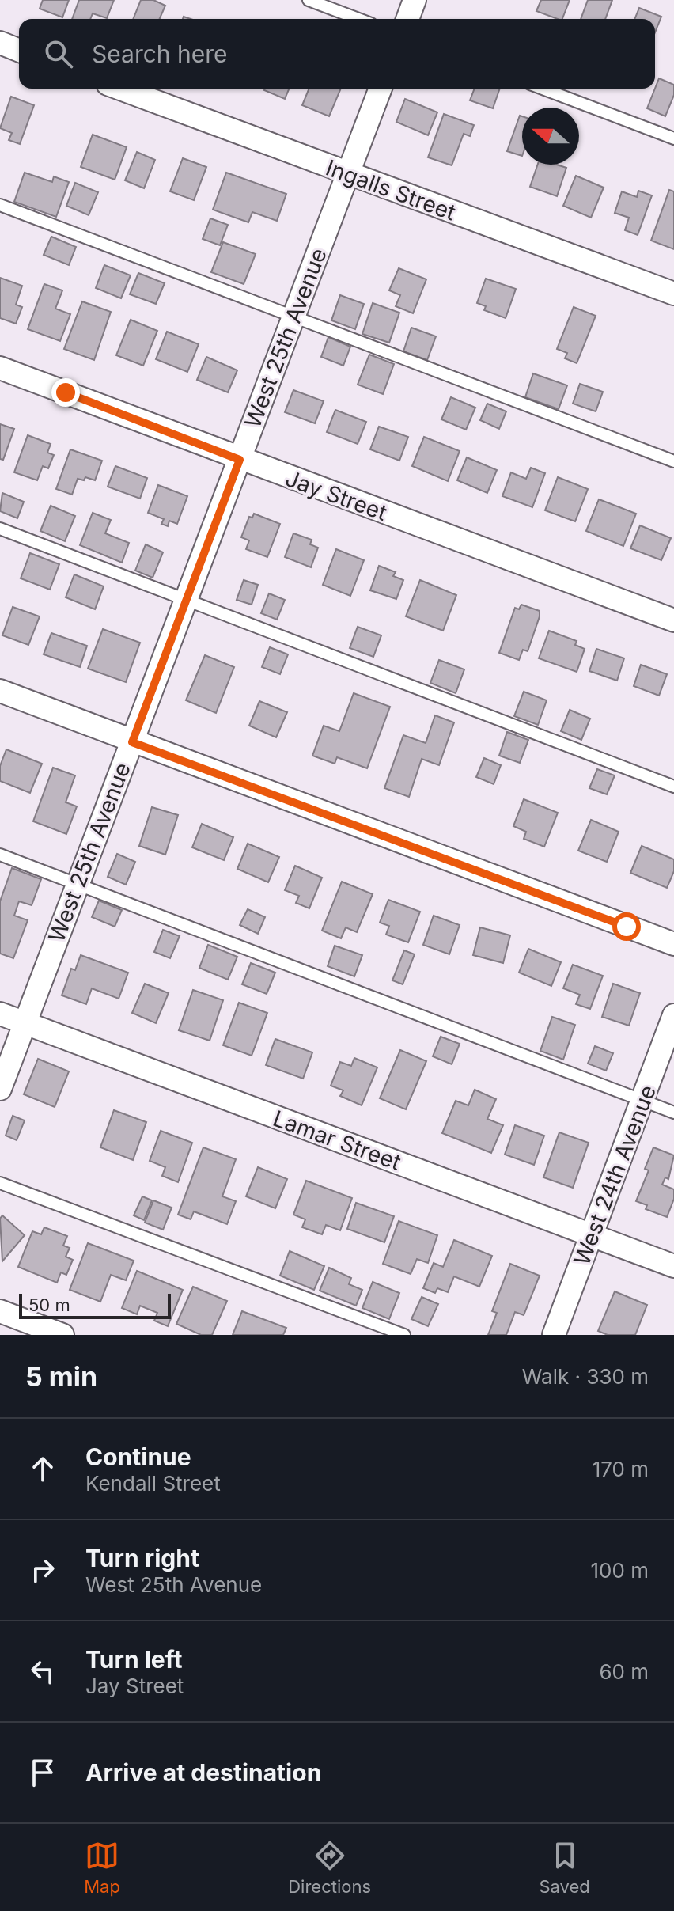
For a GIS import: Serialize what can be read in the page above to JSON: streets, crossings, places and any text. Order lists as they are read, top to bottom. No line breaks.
{"streets":{"street":["Ingalls Street","West 25th Avenue","Jay Street","Lamar Street","West 24th Avenue"]},"crossings":[["Ingalls Street","West 25th Avenue"],["West 25th Avenue","Jay Street"],["West 25th Avenue","Lamar Street"],["Lamar Street","West 24th Avenue"]],"scale_bar":"50 m","north":"left","page":{"search":"Search here","scale":"50 m","heading":["5 min","Walk · 330 m"],"list":[["Continue","Kendall Street","170 m"],["Turn right","West 25th Avenue","100 m"],["Turn left","Jay Street","60 m"],"Arrive at destination"],"nav":["Map","Directions","Saved"]}}
